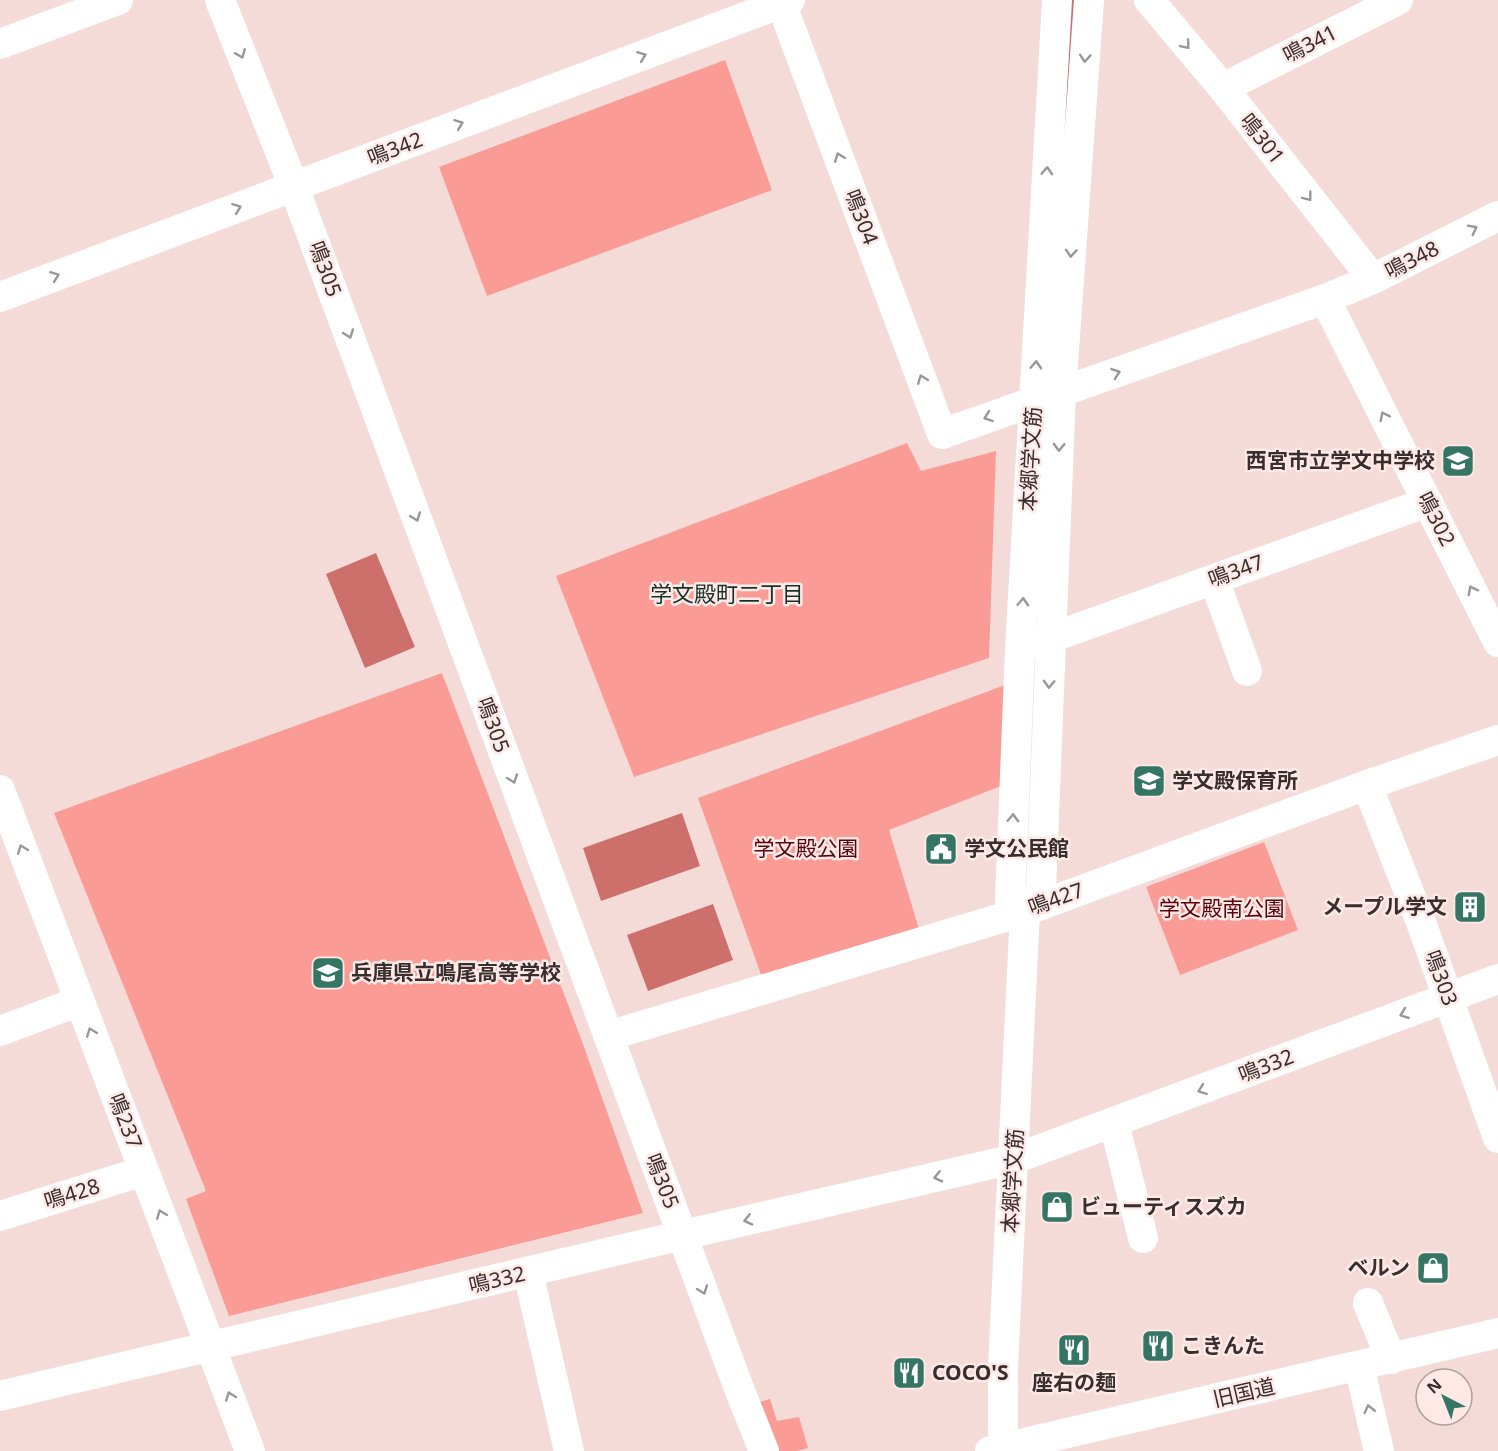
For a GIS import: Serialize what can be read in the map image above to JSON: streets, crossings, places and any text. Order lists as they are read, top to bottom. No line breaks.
{"streets":{"street":["鳴341","鳴301","鳴342","鳴304","鳴348","鳴305","本郷学文筋","鳴302","鳴347","鳴427","鳴303","鳴332","鳴237","鳴428","旧国道"]},"crossings":[["鳴341","鳴301"],["鳴301","鳴348"],["鳴342","鳴304"],["鳴342","鳴305"],["鳴304","鳴348"],["鳴348","本郷学文筋"],["鳴348","鳴302"],["鳴305","鳴427"],["鳴305","鳴332"],["本郷学文筋","鳴347"],["本郷学文筋","鳴427"],["本郷学文筋","鳴332"],["本郷学文筋","旧国道"],["鳴302","鳴347"],["鳴427","鳴303"],["鳴303","鳴332"],["鳴332","鳴237"],["鳴237","鳴428"]],"one_way":["鳴301","鳴342","鳴304","鳴305","鳴302","鳴332","鳴237"],"districts":["学文殿町二丁目"],"parks":["学文殿公園","学文殿南公園"],"places":{"school or university":["西宮市立学文中学校","学文殿保育所","兵庫県立鳴尾高等学校"],"public building":["学文公民館"],"building":["メープル学文"],"shop":["ビューティスズカ","ベルン"],"restaurant":["こきんた","座右の麺","COCO'S"]},"north":"top left"}
